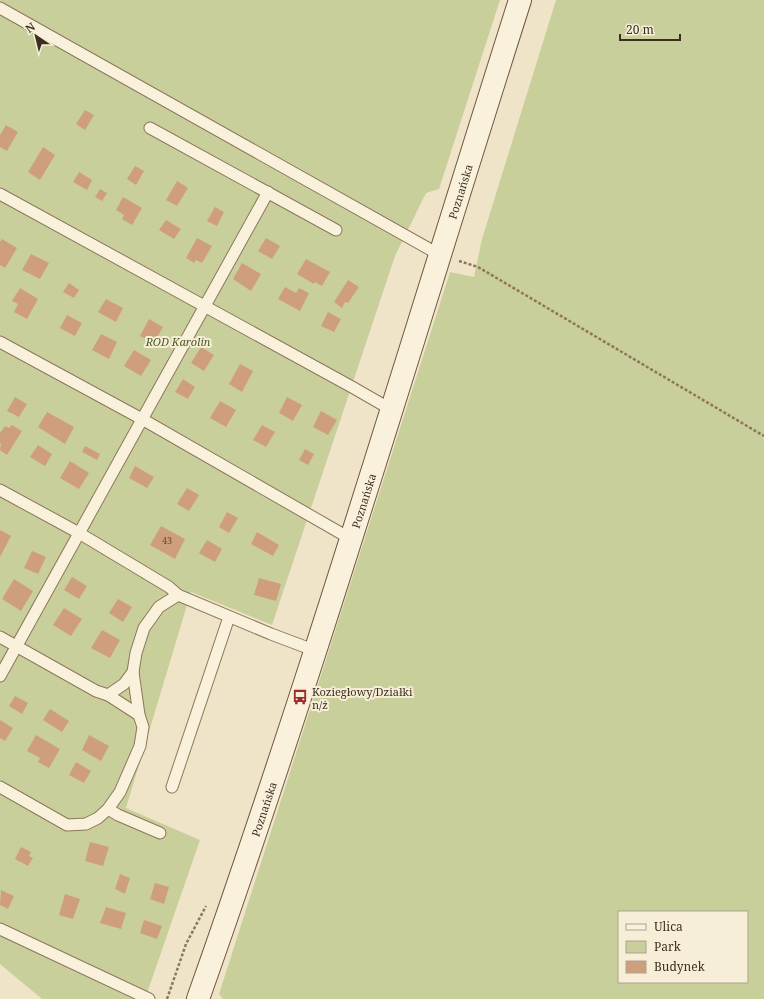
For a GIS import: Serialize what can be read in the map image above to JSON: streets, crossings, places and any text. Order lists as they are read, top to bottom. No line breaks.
{"streets":{"street":["Poznańska"]},"parks":["ROD Karolin"],"places":{"bus stop":["Koziegłowy/Działki n/ż"]},"house_numbers":["43"],"legend":["Ulica","Park","Budynek"],"scale_bar":"20 m","north":"top left"}
